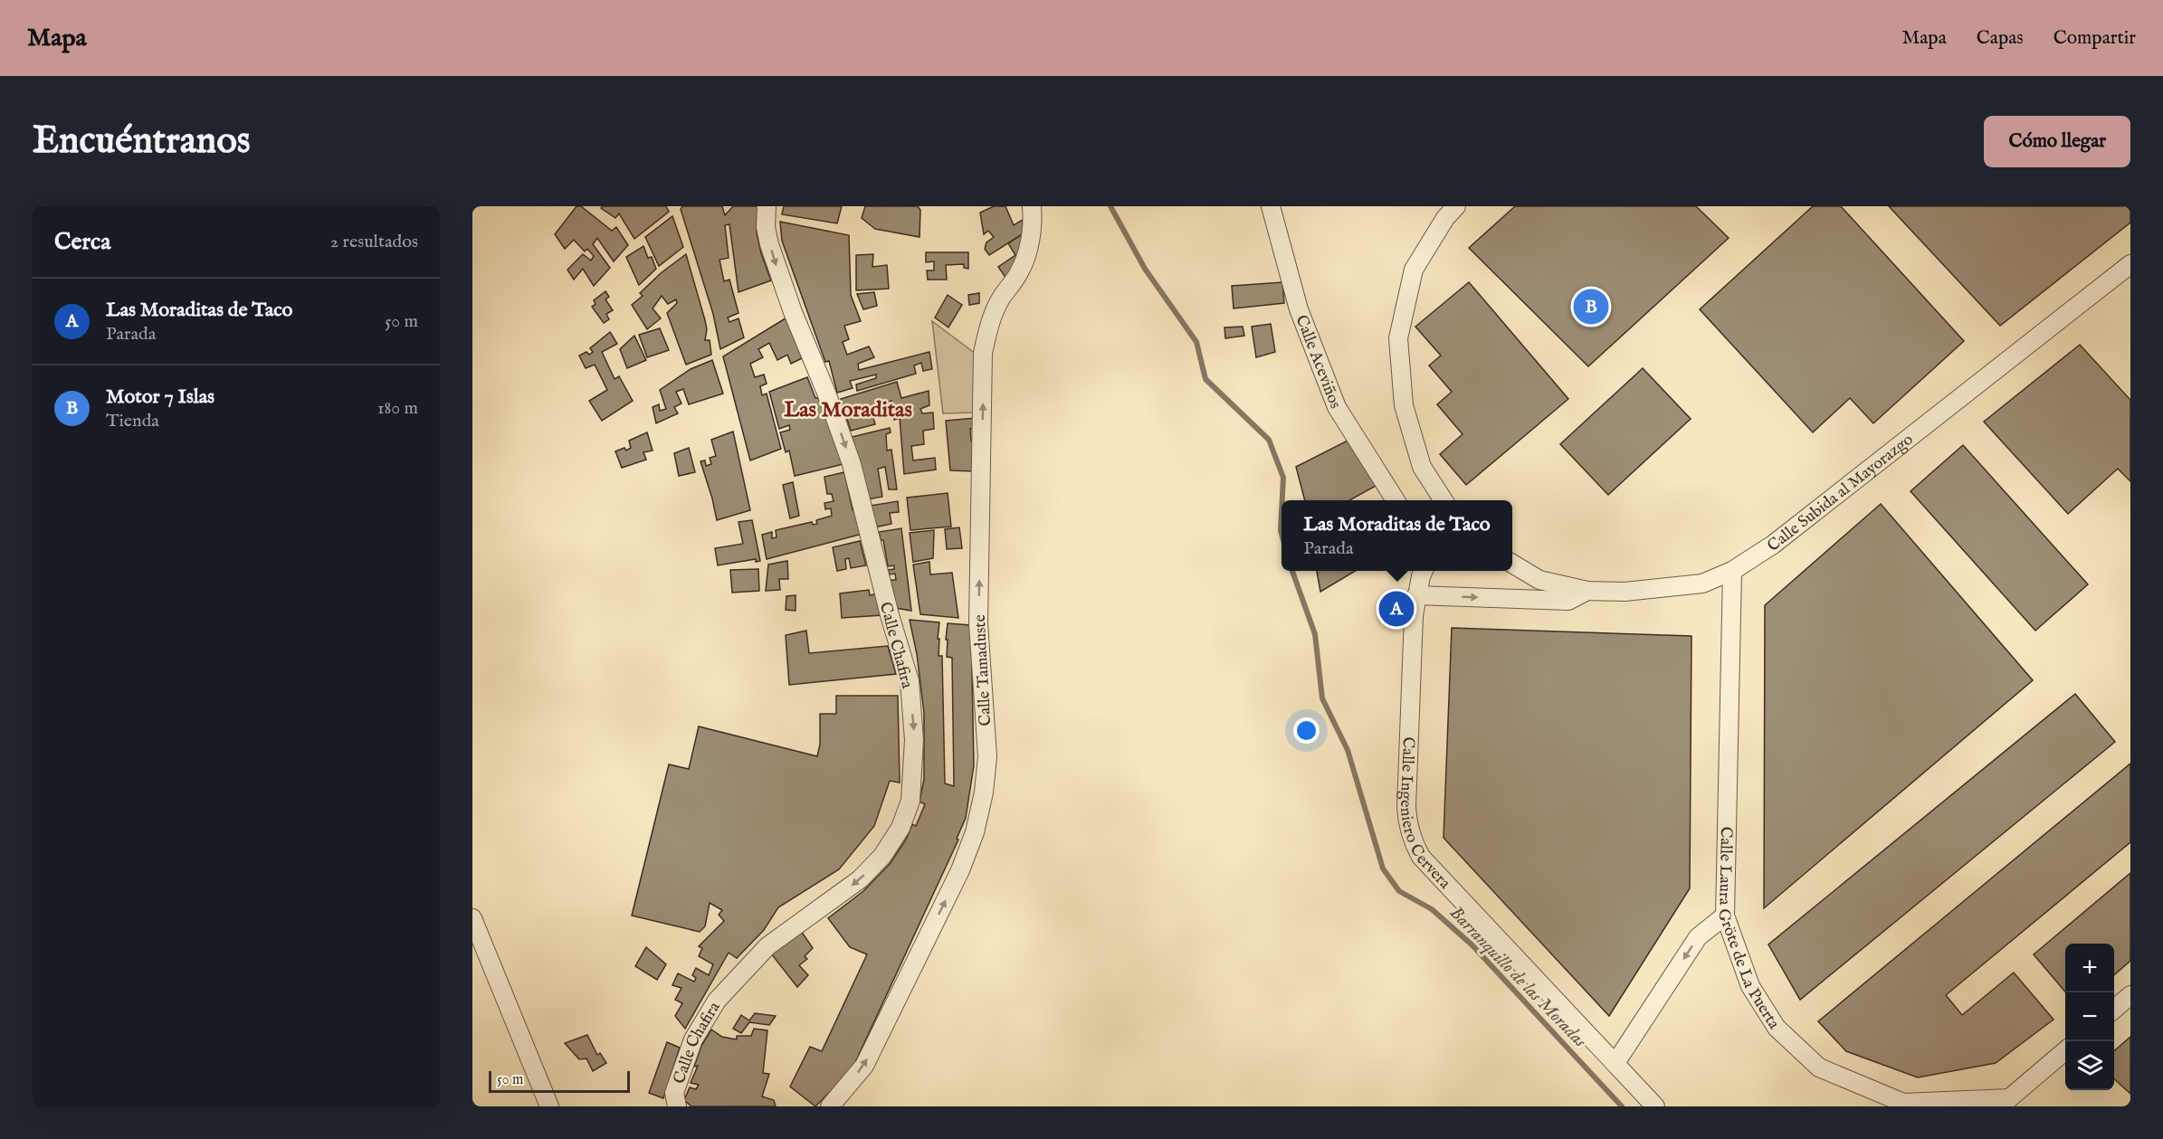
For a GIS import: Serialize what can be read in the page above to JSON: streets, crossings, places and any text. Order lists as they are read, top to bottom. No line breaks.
{"streets":{"street":["Calle Aceviños","Calle Subida al Mayorazgo","Calle Chafira","Calle Tamaduste","Calle Ingeniero Cervera","Calle Laura Gröte de La Puerta"]},"crossings":[["Calle Subida al Mayorazgo","Calle Laura Gröte de La Puerta"]],"one_way":["Calle Chafira","Calle Tamaduste"],"districts":["Las Moraditas"],"water":["Barranquillo de las Moradas"],"scale_bar":"50 m","page":{"header":"Mapa","nav":["Mapa","Capas","Compartir"],"buttons":"Cómo llegar","title":"Encuéntranos","heading":["Cerca","2 resultados"],"list":[{"mark":"A","name":"Las Moraditas de Taco","note":"Parada","value":"50 m"},{"mark":"B","name":"Motor 7 Islas","note":"Tienda","value":"180 m"}],"pins":["B","A"],"popup":["Las Moraditas de Taco","Parada"],"map_buttons":["+","−"],"scale":"50 m"}}
